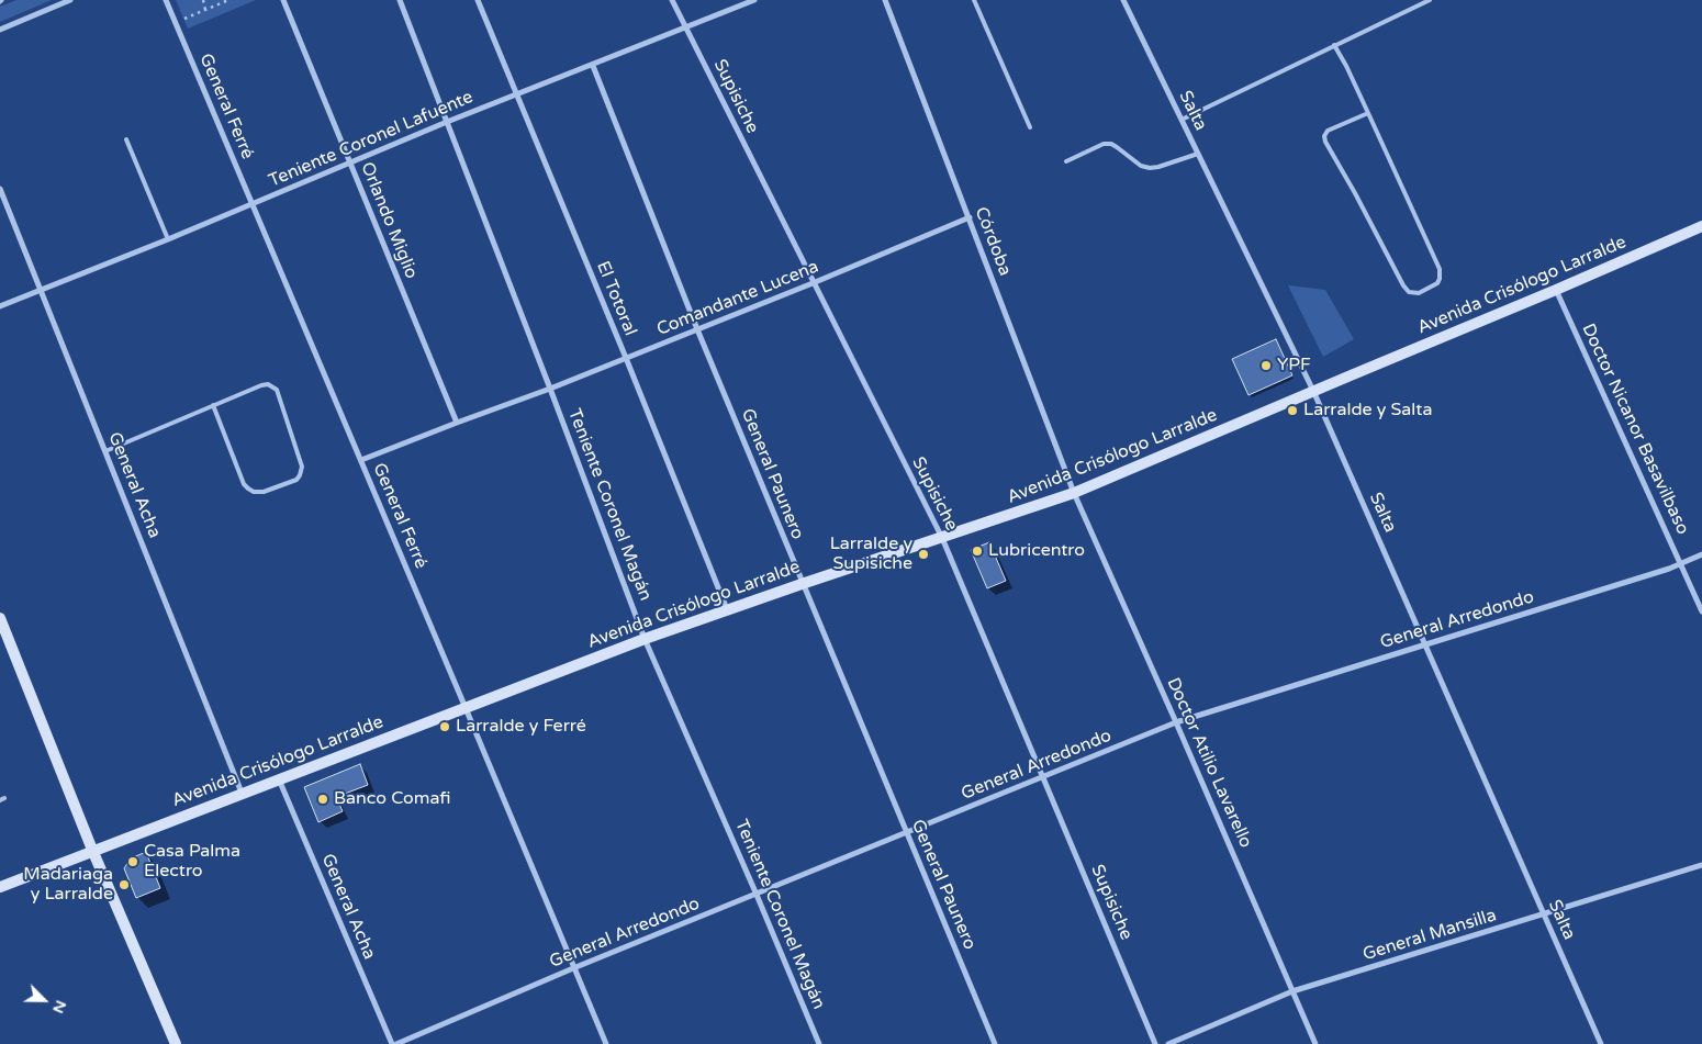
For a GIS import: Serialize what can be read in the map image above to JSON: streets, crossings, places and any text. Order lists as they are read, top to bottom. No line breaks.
{"streets":{"main road":["Avenida Crisólogo Larralde"],"street":["Supisiche","General Ferré","Salta","Teniente Coronel Lafuente","Orlando Miglio","Córdoba","El Totoral","Comandante Lucena","Doctor Nicanor Basavilbaso","General Paunero","General Acha","Teniente Coronel Magán","General Arredondo","Doctor Atilio Lavarello","General Mansilla"]},"crossings":[["Supisiche","Teniente Coronel Lafuente"],["Supisiche","Avenida Crisólogo Larralde"],["Supisiche","Comandante Lucena"],["Supisiche","General Arredondo"],["General Ferré","Teniente Coronel Lafuente"],["General Ferré","Avenida Crisólogo Larralde"],["General Ferré","Comandante Lucena"],["General Ferré","General Arredondo"],["Salta","Avenida Crisólogo Larralde"],["Salta","General Arredondo"],["Salta","General Mansilla"],["Teniente Coronel Lafuente","Orlando Miglio"],["Teniente Coronel Lafuente","El Totoral"],["Teniente Coronel Lafuente","General Paunero"],["Teniente Coronel Lafuente","General Acha"],["Teniente Coronel Lafuente","Teniente Coronel Magán"],["Orlando Miglio","Comandante Lucena"],["Córdoba","Avenida Crisólogo Larralde"],["Córdoba","Comandante Lucena"],["Córdoba","Doctor Atilio Lavarello"],["Avenida Crisólogo Larralde","El Totoral"],["Avenida Crisólogo Larralde","Doctor Nicanor Basavilbaso"],["Avenida Crisólogo Larralde","General Paunero"],["Avenida Crisólogo Larralde","General Acha"],["Avenida Crisólogo Larralde","Teniente Coronel Magán"],["Avenida Crisólogo Larralde","Doctor Atilio Lavarello"],["El Totoral","Comandante Lucena"],["Comandante Lucena","General Paunero"],["Comandante Lucena","Teniente Coronel Magán"],["Doctor Nicanor Basavilbaso","General Arredondo"],["General Paunero","General Arredondo"],["Teniente Coronel Magán","General Arredondo"],["General Arredondo","Doctor Atilio Lavarello"],["Doctor Atilio Lavarello","General Mansilla"]],"places":["YPF","Larralde y Salta","Lubricentro","Larralde y Supisiche","Larralde y Ferré","Banco Comafi","Casa Palma Electro","Madariaga y Larralde"],"north":"bottom right"}
